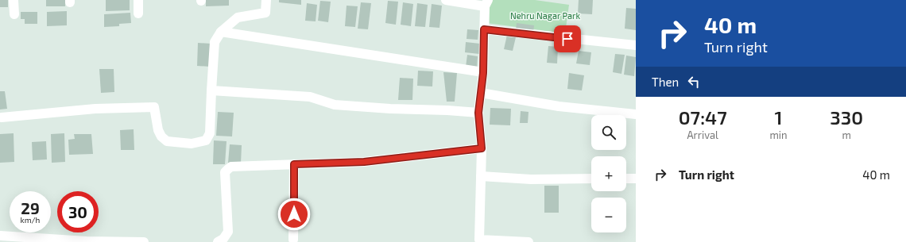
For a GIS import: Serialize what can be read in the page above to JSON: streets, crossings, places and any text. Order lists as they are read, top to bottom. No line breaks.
{"parks":["Nehru Nagar Park"],"page":{"turn":["40 m","Turn right"],"then":"Then","eta":["07:47","Arrival","1","min","330","m"],"map_buttons":["+","−"],"list":[{"name":"Turn right","value":"40 m"}],"speed":"29 km/h","limit":"30"}}
